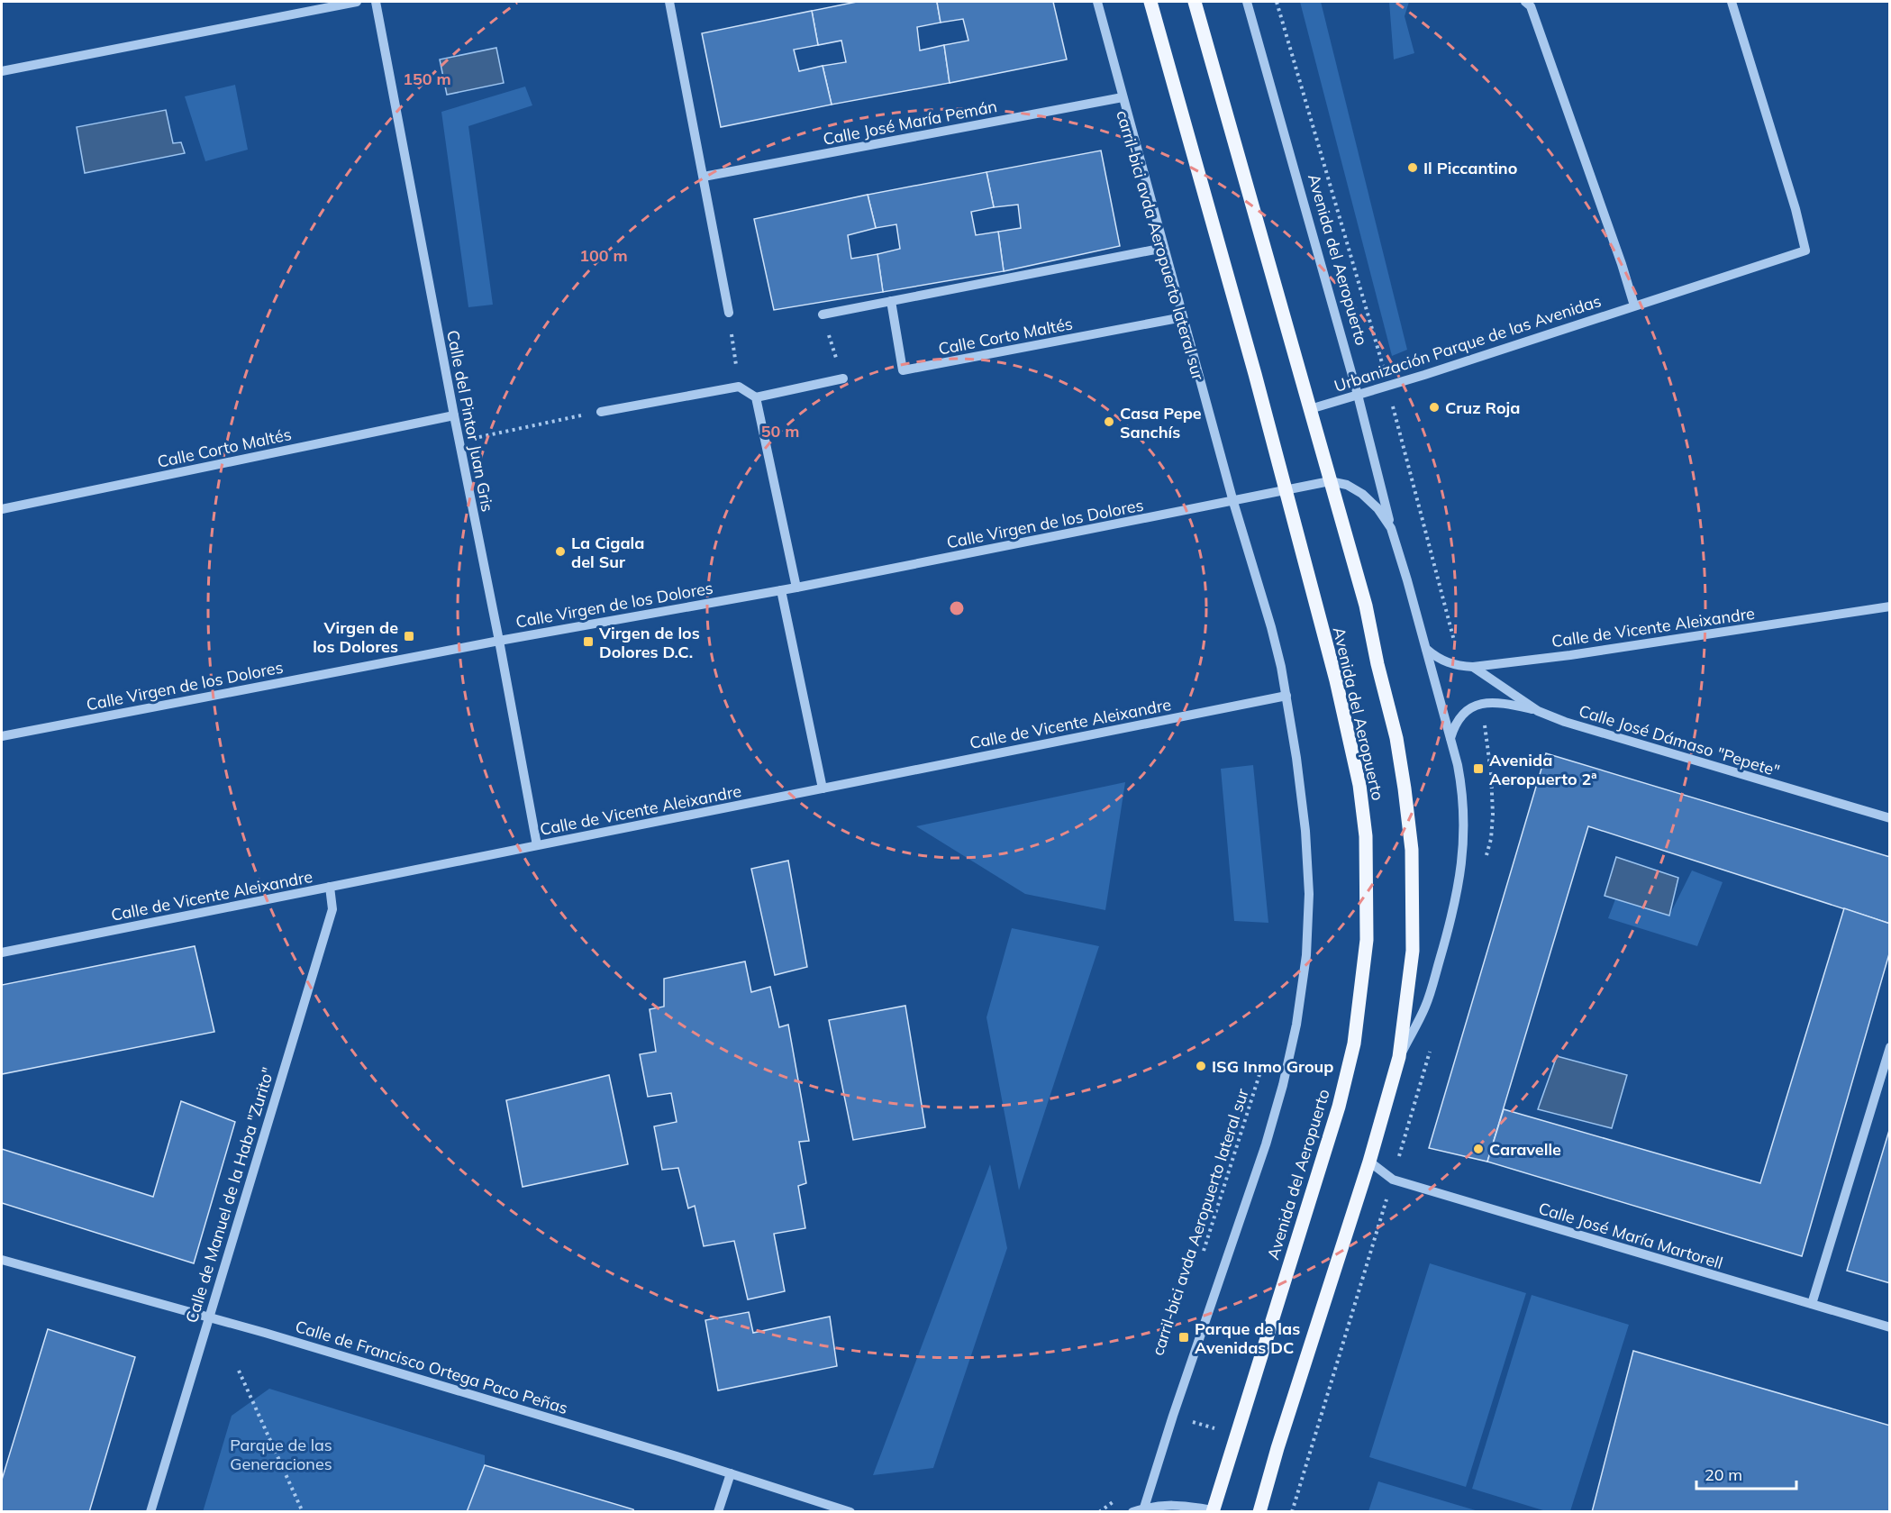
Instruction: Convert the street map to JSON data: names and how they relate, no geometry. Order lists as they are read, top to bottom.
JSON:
{
  "streets": {
    "main road": ["Avenida del Aeropuerto"],
    "street": [
      "Calle José María Pemán",
      "Calle Corto Maltés",
      "Urbanización Parque de las Avenidas",
      "Calle del Pintor Juan Gris",
      "Calle Virgen de los Dolores",
      "Calle de Vicente Aleixandre",
      "Calle José Dámaso \"Pepete\"",
      "Calle de Manuel de la Haba \"Zurito\"",
      "Calle José María Martorell",
      "Calle de Francisco Ortega Paco Peñas"
    ],
    "path": ["carril-bici avda Aeropuerto lateral sur"]
  },
  "crossings": [
    ["Avenida del Aeropuerto", "Urbanización Parque de las Avenidas"],
    ["Avenida del Aeropuerto", "Calle Virgen de los Dolores"],
    ["Avenida del Aeropuerto", "Calle de Vicente Aleixandre"],
    ["Avenida del Aeropuerto", "Calle José María Martorell"],
    ["Calle Corto Maltés", "Calle del Pintor Juan Gris"],
    ["Calle del Pintor Juan Gris", "Calle Virgen de los Dolores"],
    ["Calle del Pintor Juan Gris", "Calle de Vicente Aleixandre"],
    ["Calle de Vicente Aleixandre", "Calle José Dámaso \"Pepete\""],
    ["Calle de Vicente Aleixandre", "Calle de Manuel de la Haba \"Zurito\""],
    ["Calle de Manuel de la Haba \"Zurito\"", "Calle de Francisco Ortega Paco Peñas"]
  ],
  "parks": ["Parque de las Generaciones"],
  "places": {
    "other": [
      "Il Piccantino",
      "Cruz Roja",
      "Casa Pepe Sanchís",
      "La Cigala del Sur",
      "ISG Inmo Group",
      "Caravelle"
    ],
    "transit": [
      "Virgen de los Dolores",
      "Virgen de los Dolores D.C.",
      "Avenida Aeropuerto 2ª",
      "Parque de las Avenidas DC"
    ]
  },
  "scale_bar": "20 m",
  "rings": ["150 m", "100 m", "50 m"]
}
